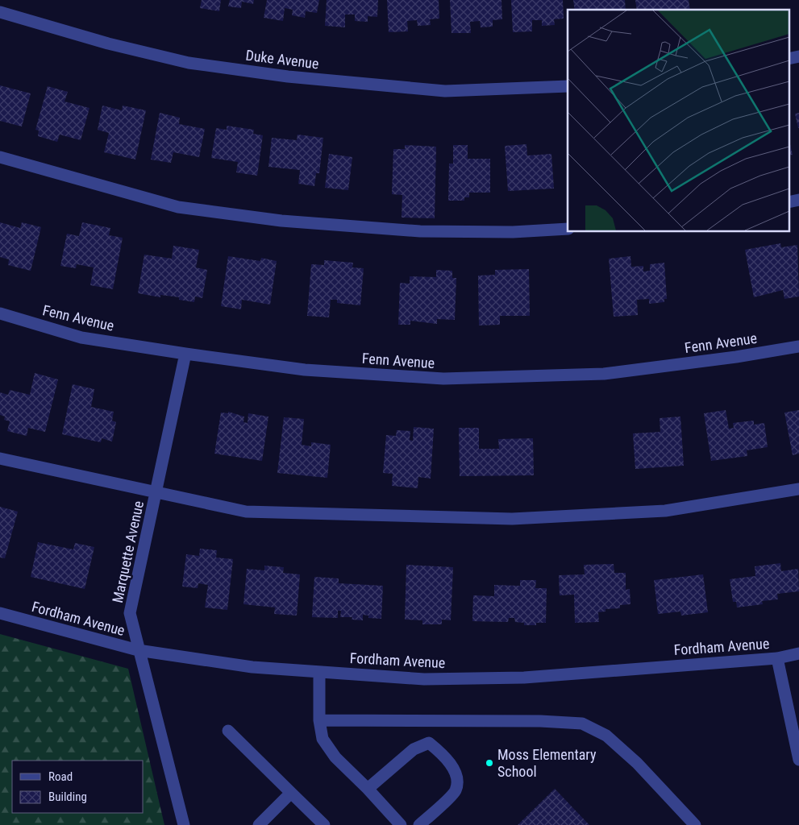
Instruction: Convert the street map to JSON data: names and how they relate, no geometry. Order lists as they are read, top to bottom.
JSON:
{
  "streets": {
    "street": [
      "Duke Avenue",
      "Fenn Avenue",
      "Marquette Avenue",
      "Fordham Avenue"
    ]
  },
  "crossings": [
    ["Fenn Avenue", "Marquette Avenue"],
    ["Marquette Avenue", "Fordham Avenue"]
  ],
  "places": ["Moss Elementary School"],
  "legend": ["Road", "Building"]
}
